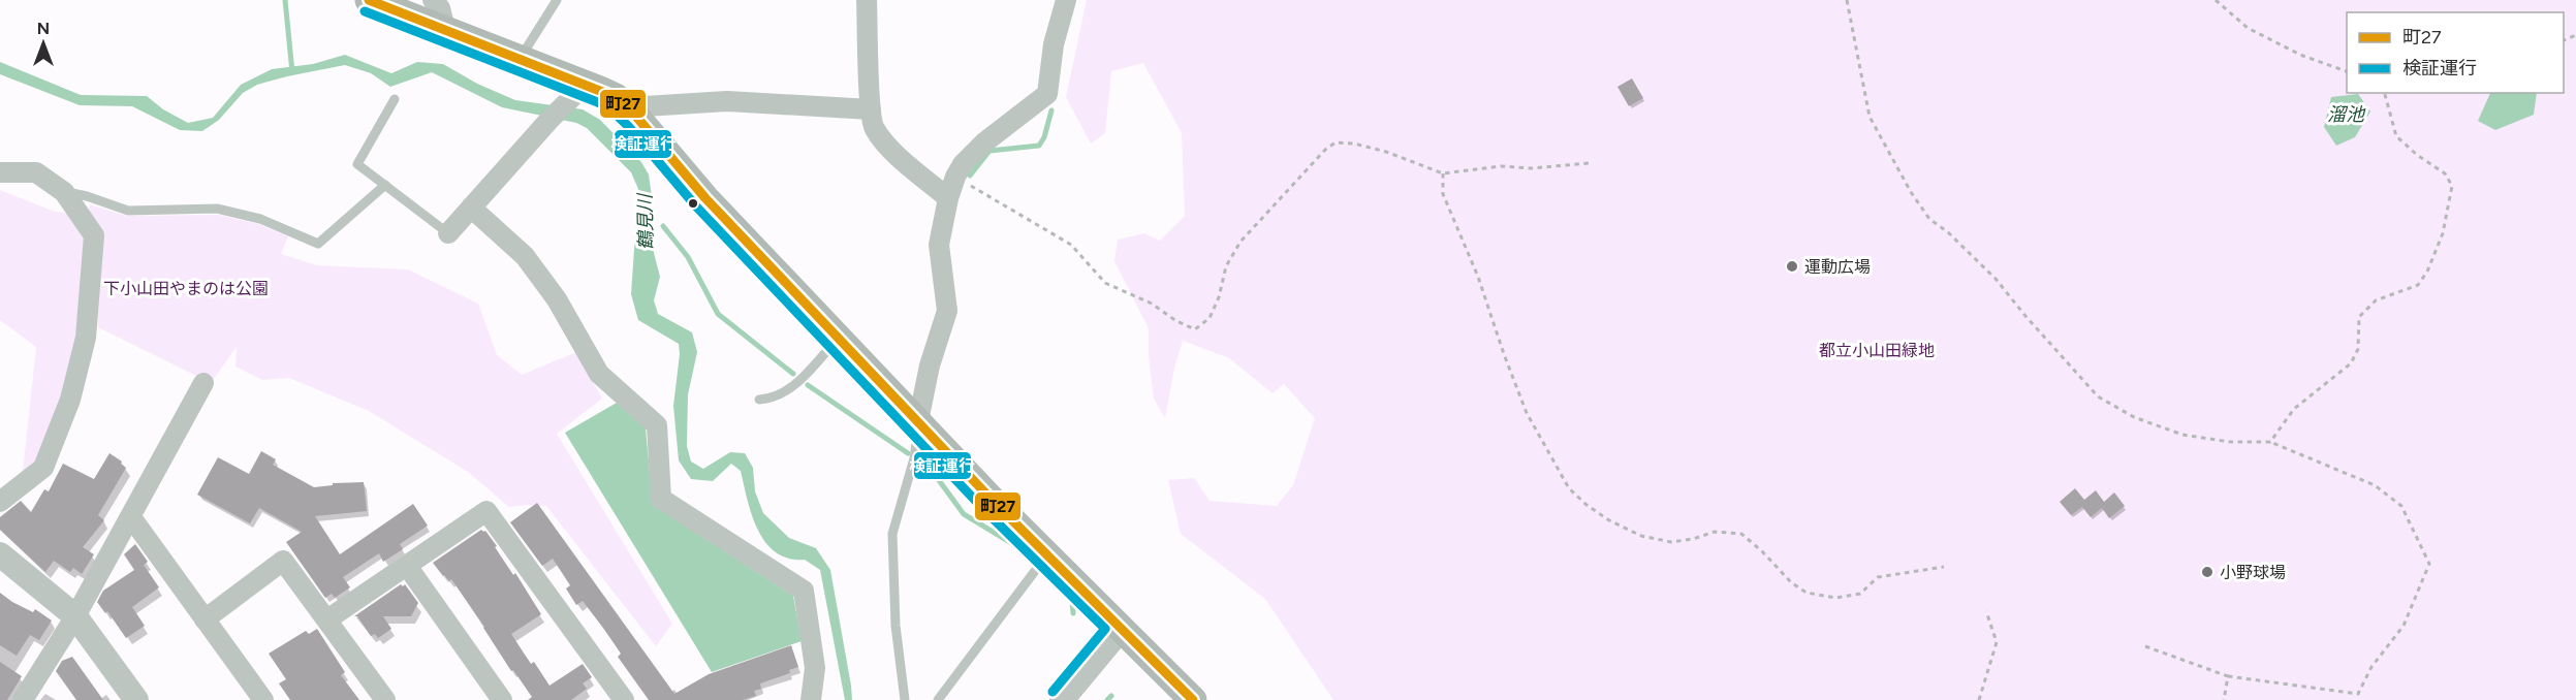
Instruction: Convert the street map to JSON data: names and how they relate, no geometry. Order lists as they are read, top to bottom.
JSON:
{
  "water": ["溜池", "鶴見川"],
  "parks": ["下小山田やまのは公園", "都立小山田緑地"],
  "places": ["運動広場", "小野球場"],
  "lines": ["transit line 町27", "transit line 検証運行"],
  "legend": ["町27", "検証運行"],
  "north": "top"
}
